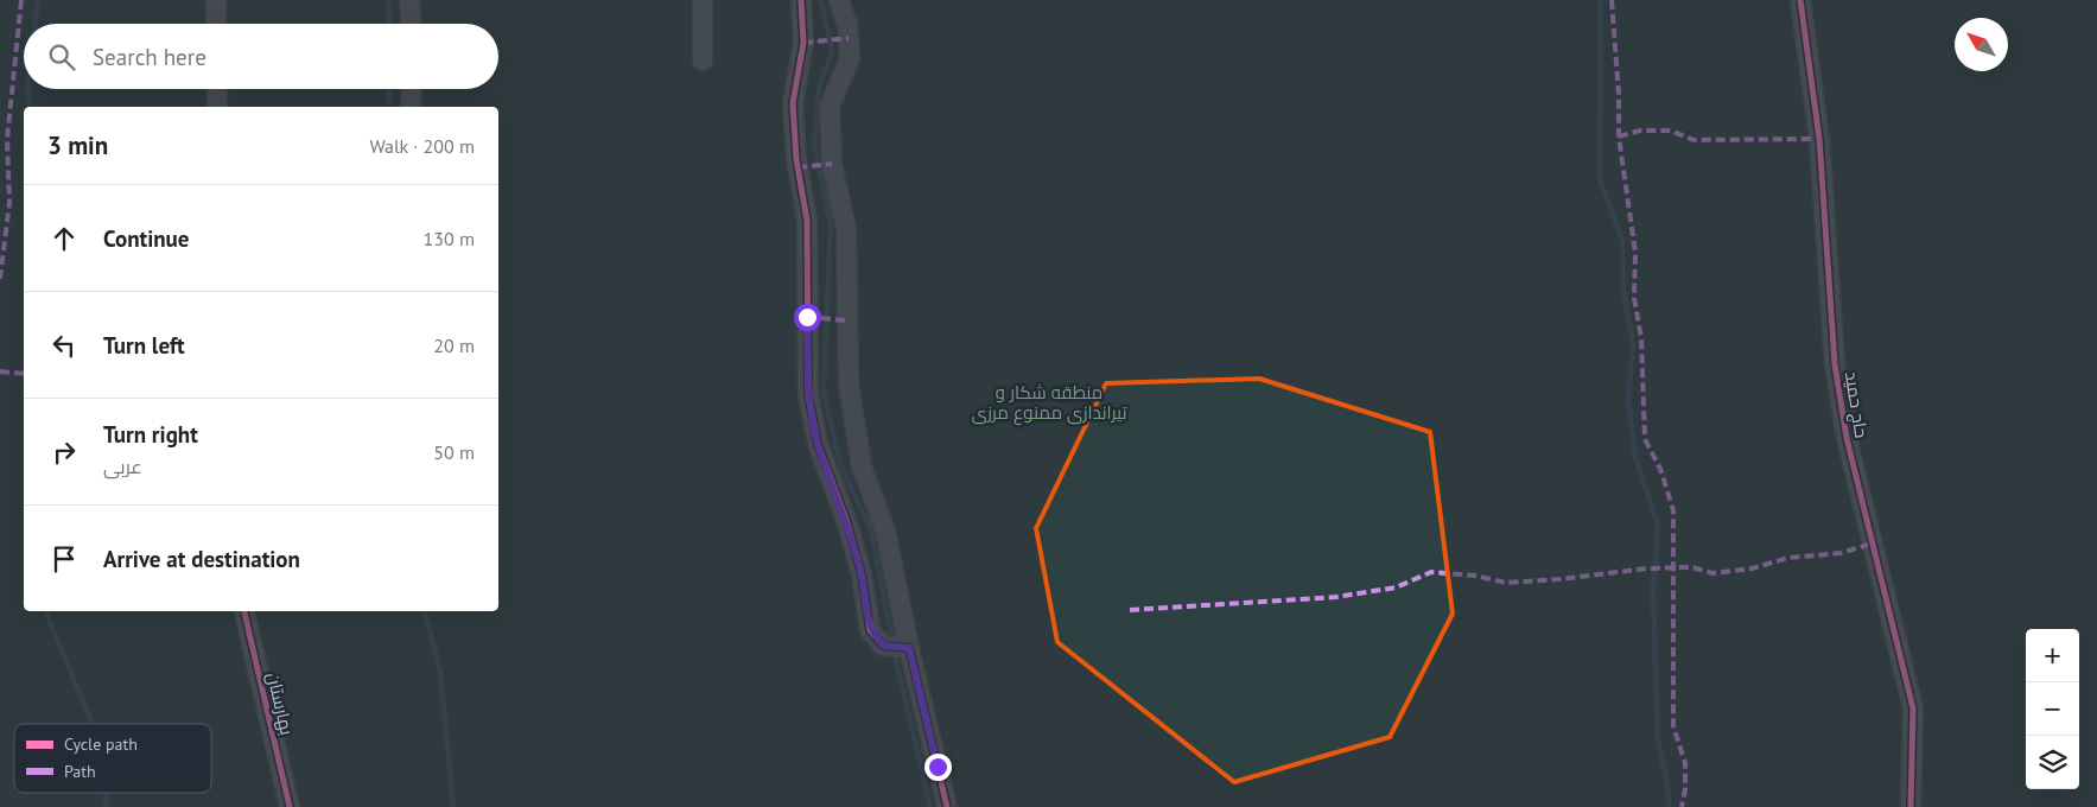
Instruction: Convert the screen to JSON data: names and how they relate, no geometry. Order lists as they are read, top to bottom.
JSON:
{
  "streets": {
    "street": ["حاج حمید", "بهارستان"]
  },
  "parks": ["منطقه شکار و تیراندازی ممنوع مرزی"],
  "legend": ["Cycle path", "Path"],
  "north": "top left",
  "page": {
    "search": "Search here",
    "heading": ["3 min", "Walk · 200 m"],
    "list": [
      ["Continue", "130 m"],
      ["Turn left", "20 m"],
      ["Turn right", "عربی", "50 m"],
      "Arrive at destination"
    ],
    "map_buttons": ["+", "−"]
  }
}
